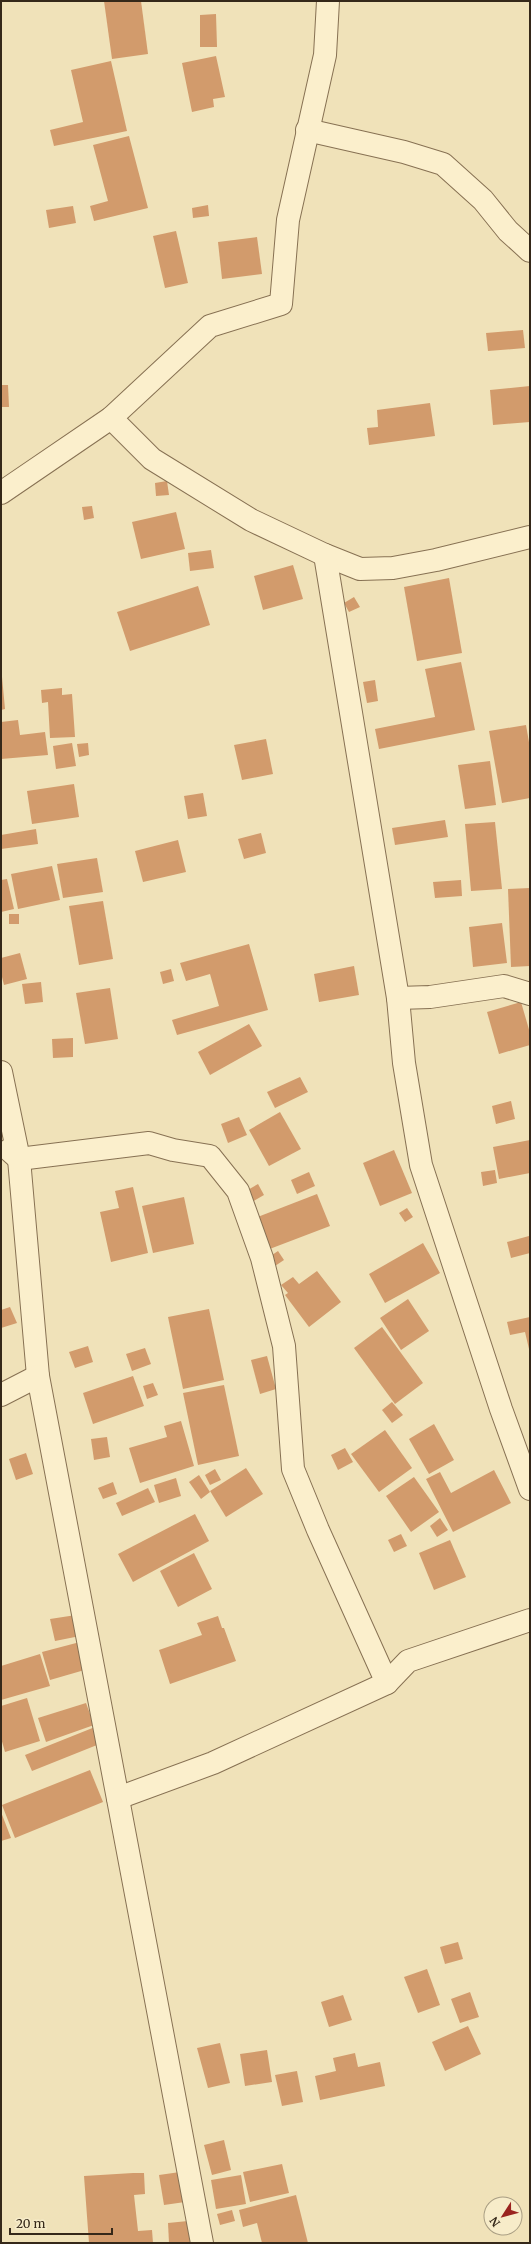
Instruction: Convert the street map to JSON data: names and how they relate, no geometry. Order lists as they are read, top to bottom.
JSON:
{
  "scale_bar": "20 m",
  "north": "bottom left"
}
